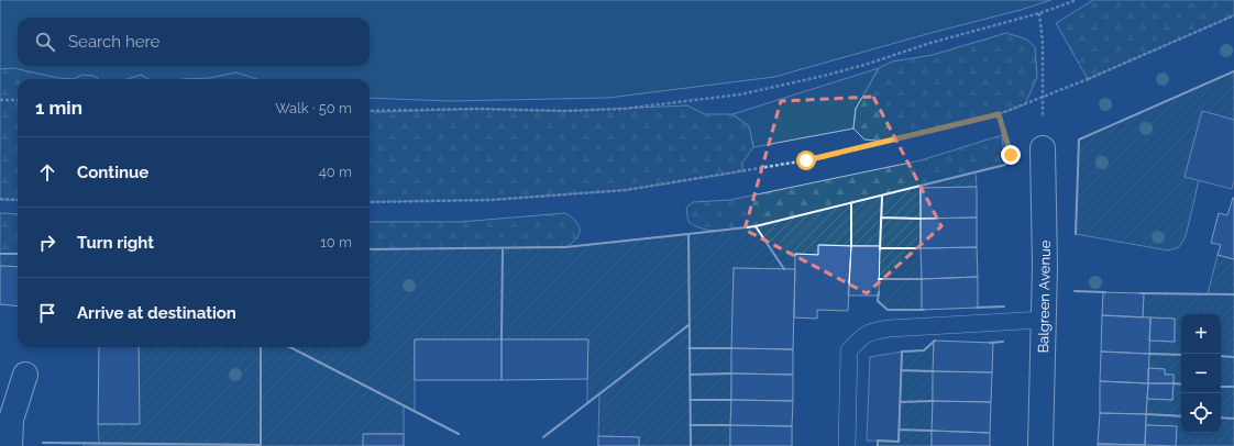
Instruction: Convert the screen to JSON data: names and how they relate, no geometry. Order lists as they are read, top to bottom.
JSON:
{
  "streets": {
    "street": ["Balgreen Avenue"]
  },
  "page": {
    "search": "Search here",
    "heading": ["1 min", "Walk · 50 m"],
    "list": [
      ["Continue", "40 m"],
      ["Turn right", "10 m"],
      "Arrive at destination"
    ],
    "map_buttons": ["+", "−"]
  }
}
